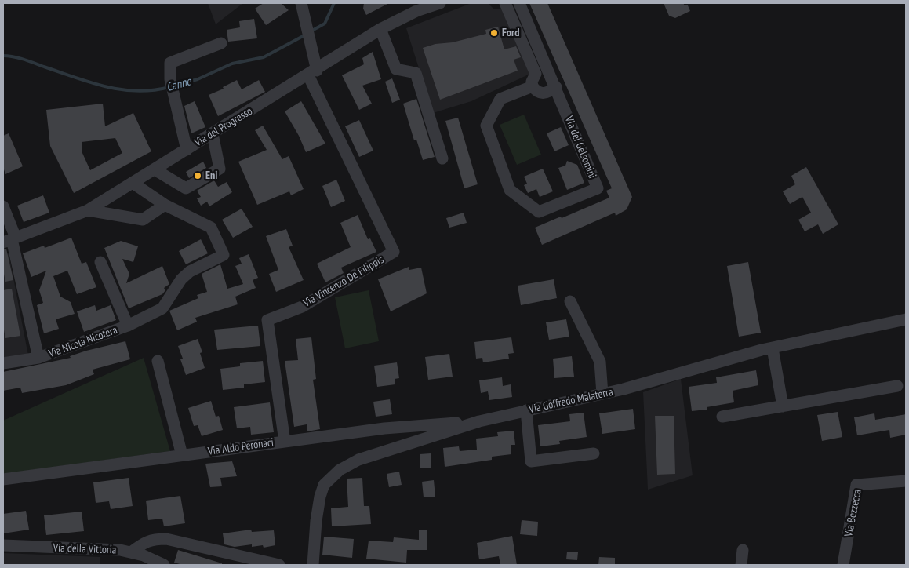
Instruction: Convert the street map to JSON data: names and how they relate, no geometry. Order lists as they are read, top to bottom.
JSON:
{
  "streets": {
    "street": [
      "Via del Progresso",
      "Via dei Gelsomini",
      "Via Vincenzo De Filippis",
      "Via Nicola Nicotera",
      "Via Goffredo Malaterra",
      "Via Aldo Peronaci",
      "Via Bezzecca",
      "Via della Vittoria"
    ]
  },
  "crossings": [
    ["Via del Progresso", "Via Vincenzo De Filippis"],
    ["Via Vincenzo De Filippis", "Via Aldo Peronaci"],
    ["Via Goffredo Malaterra", "Via Aldo Peronaci"]
  ],
  "water": ["Canne"],
  "places": ["Ford", "Eni"]
}
